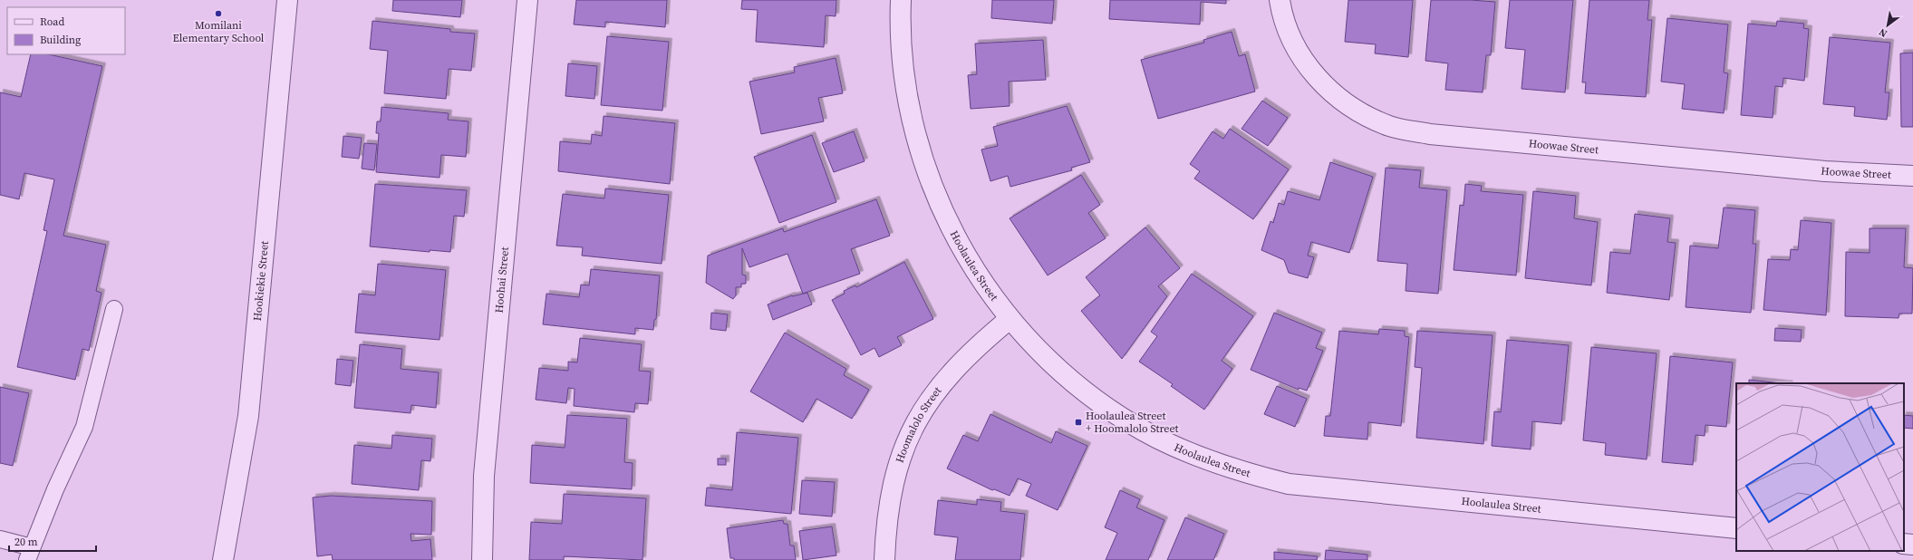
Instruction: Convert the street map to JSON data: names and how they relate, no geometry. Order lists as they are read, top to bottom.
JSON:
{
  "streets": {
    "street": [
      "Hoowae Street",
      "Hoolaulea Street",
      "Hoohai Street",
      "Hookiekie Street",
      "Hoomalolo Street"
    ]
  },
  "crossings": [
    ["Hoolaulea Street", "Hoomalolo Street"]
  ],
  "places": {
    "other": ["Momilani Elementary School"],
    "transit": ["Hoolaulea Street + Hoomalolo Street"]
  },
  "legend": ["Road", "Building"],
  "scale_bar": "20 m",
  "north": "bottom left"
}
